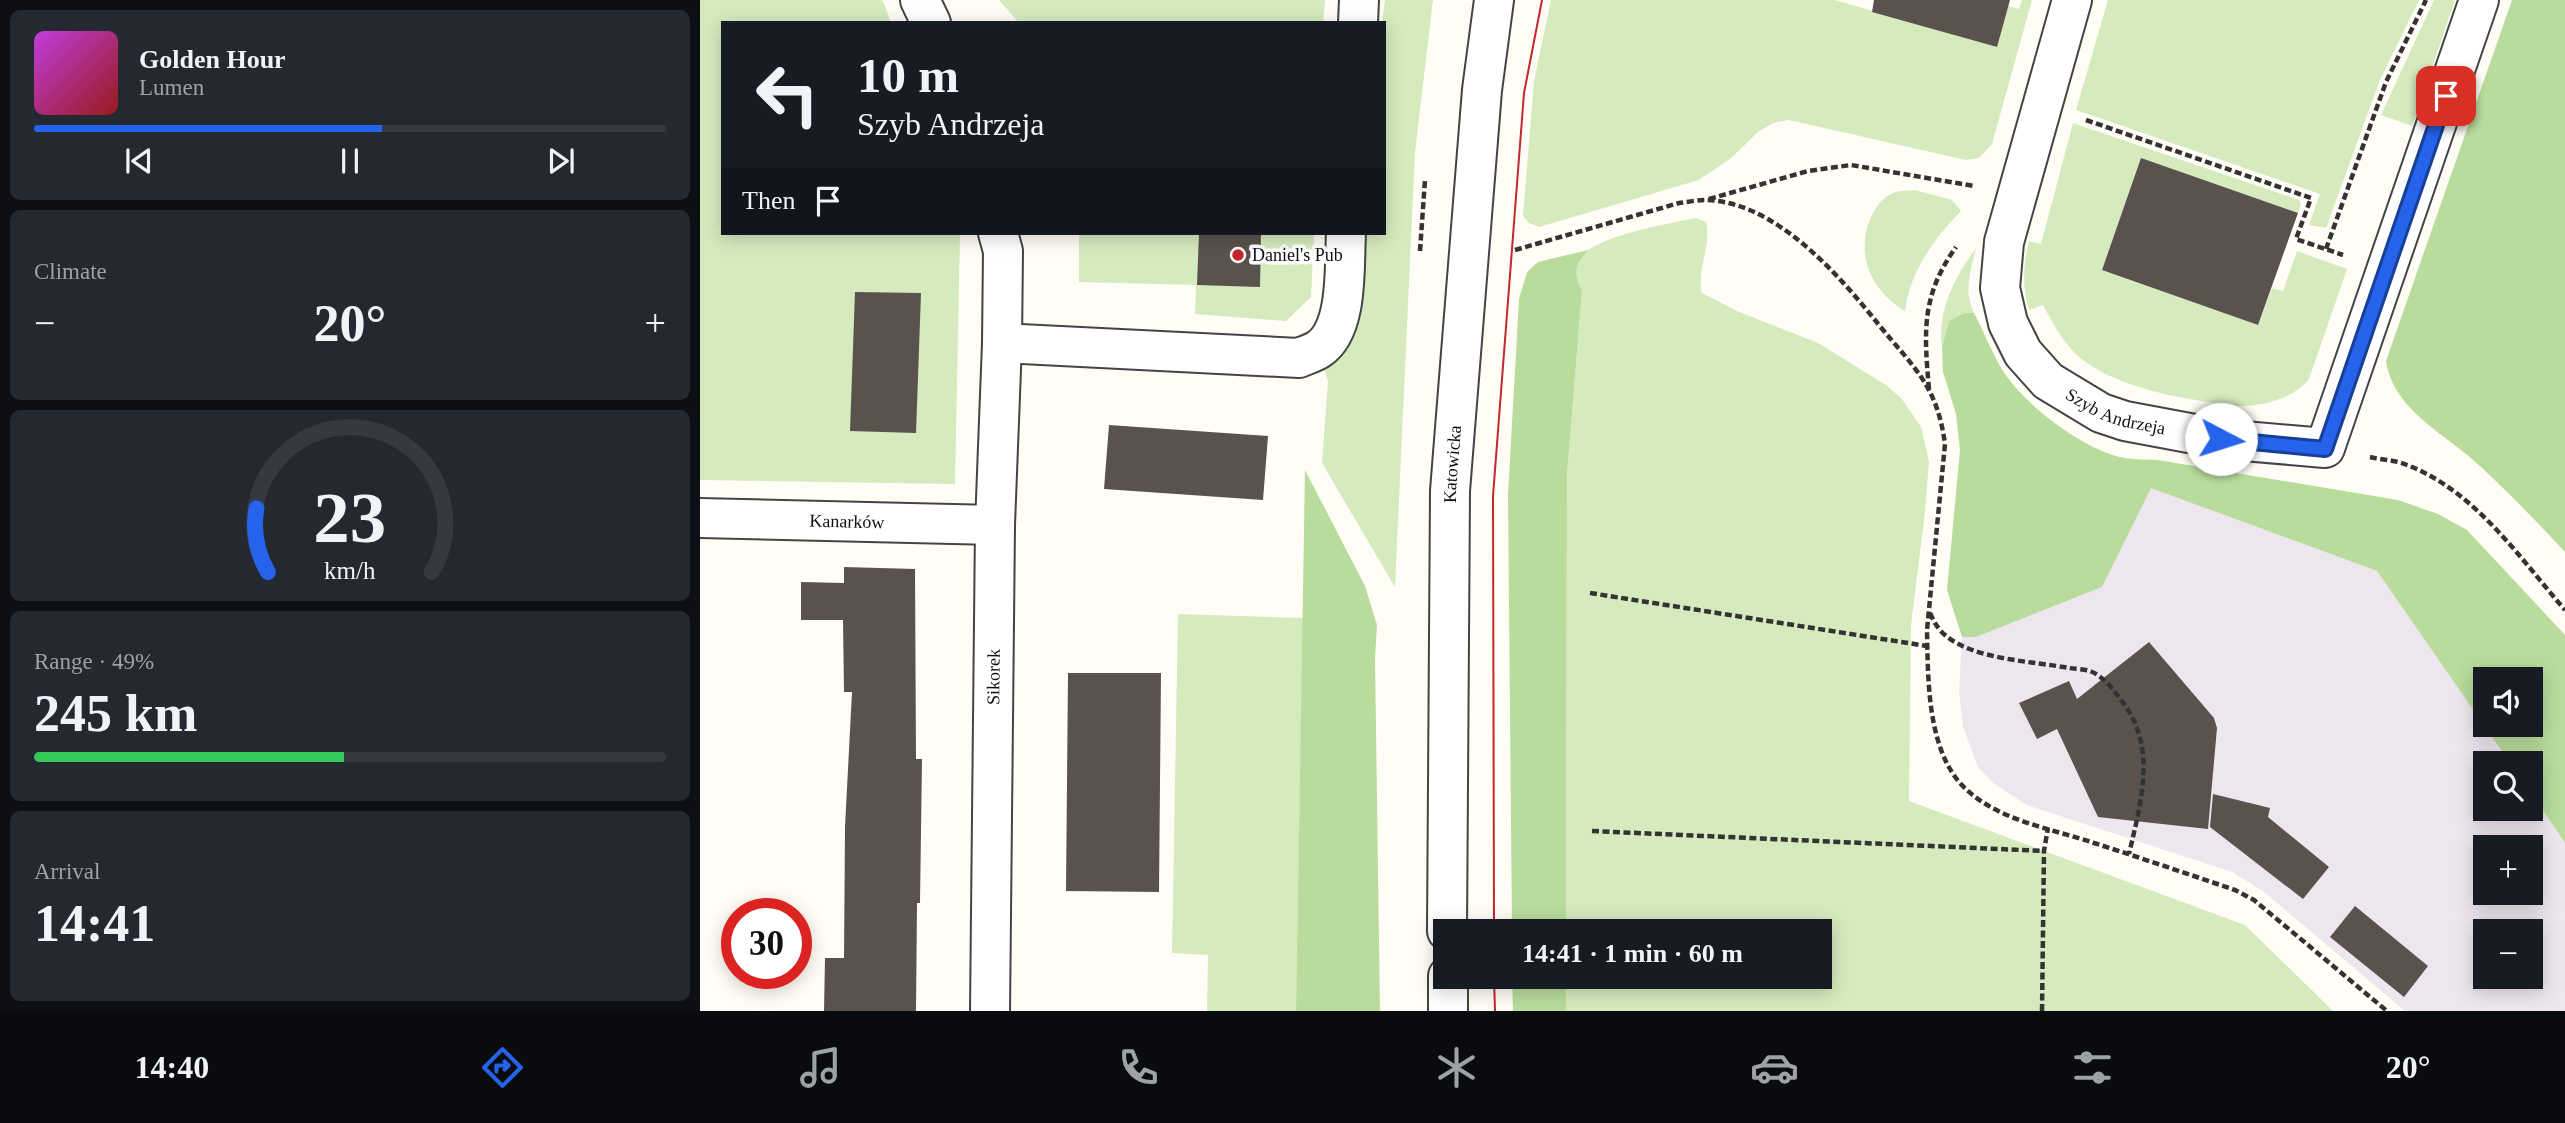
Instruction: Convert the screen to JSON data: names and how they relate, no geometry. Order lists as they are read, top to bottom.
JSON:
{
  "streets": {
    "street": [
      "Szyb Andrzeja",
      "Katowicka",
      "Kanarków",
      "Sikorek"
    ]
  },
  "crossings": [
    ["Kanarków", "Sikorek"]
  ],
  "places": ["Daniel's Pub"],
  "page": {
    "turn": ["10 m", "Szyb Andrzeja"],
    "song": ["Golden Hour", "Lumen"],
    "then": "Then",
    "tile": [
      "Climate",
      ["Range · 49%", "245 km"],
      ["Arrival", "14:41"]
    ],
    "heat": ["−", "20°", "+"],
    "map_buttons": ["+", "−"],
    "limit": "30",
    "trip": "14:41 · 1 min · 60 m",
    "tabs": ["14:40", "20°"],
    "gauge": ["23", "km/h"]
  }
}
